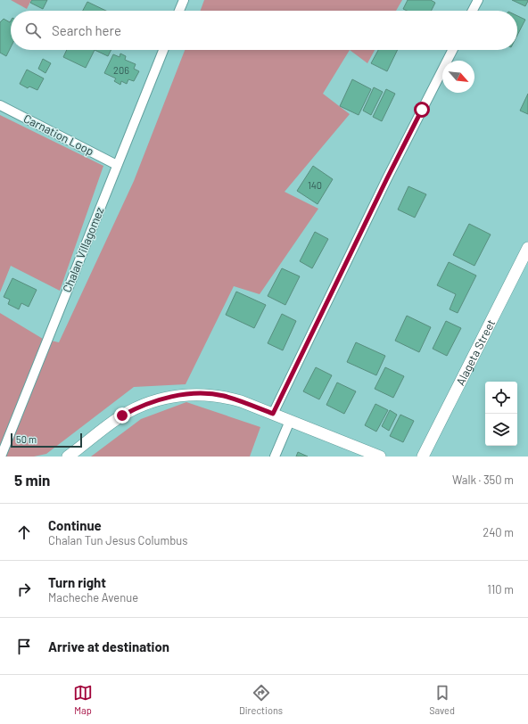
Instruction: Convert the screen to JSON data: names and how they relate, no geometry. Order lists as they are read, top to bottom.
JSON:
{
  "streets": {
    "main road": ["Alageta Street"],
    "street": ["Carnation Loop", "Chalan Villagomez"]
  },
  "crossings": [
    ["Carnation Loop", "Chalan Villagomez"]
  ],
  "house_numbers": ["206", "140"],
  "scale_bar": "50 m",
  "north": "bottom right",
  "page": {
    "search": "Search here",
    "scale": "50 m",
    "heading": ["5 min", "Walk · 350 m"],
    "list": [
      ["Continue", "Chalan Tun Jesus Columbus", "240 m"],
      ["Turn right", "Macheche Avenue", "110 m"],
      "Arrive at destination"
    ],
    "nav": ["Map", "Directions", "Saved"]
  }
}
